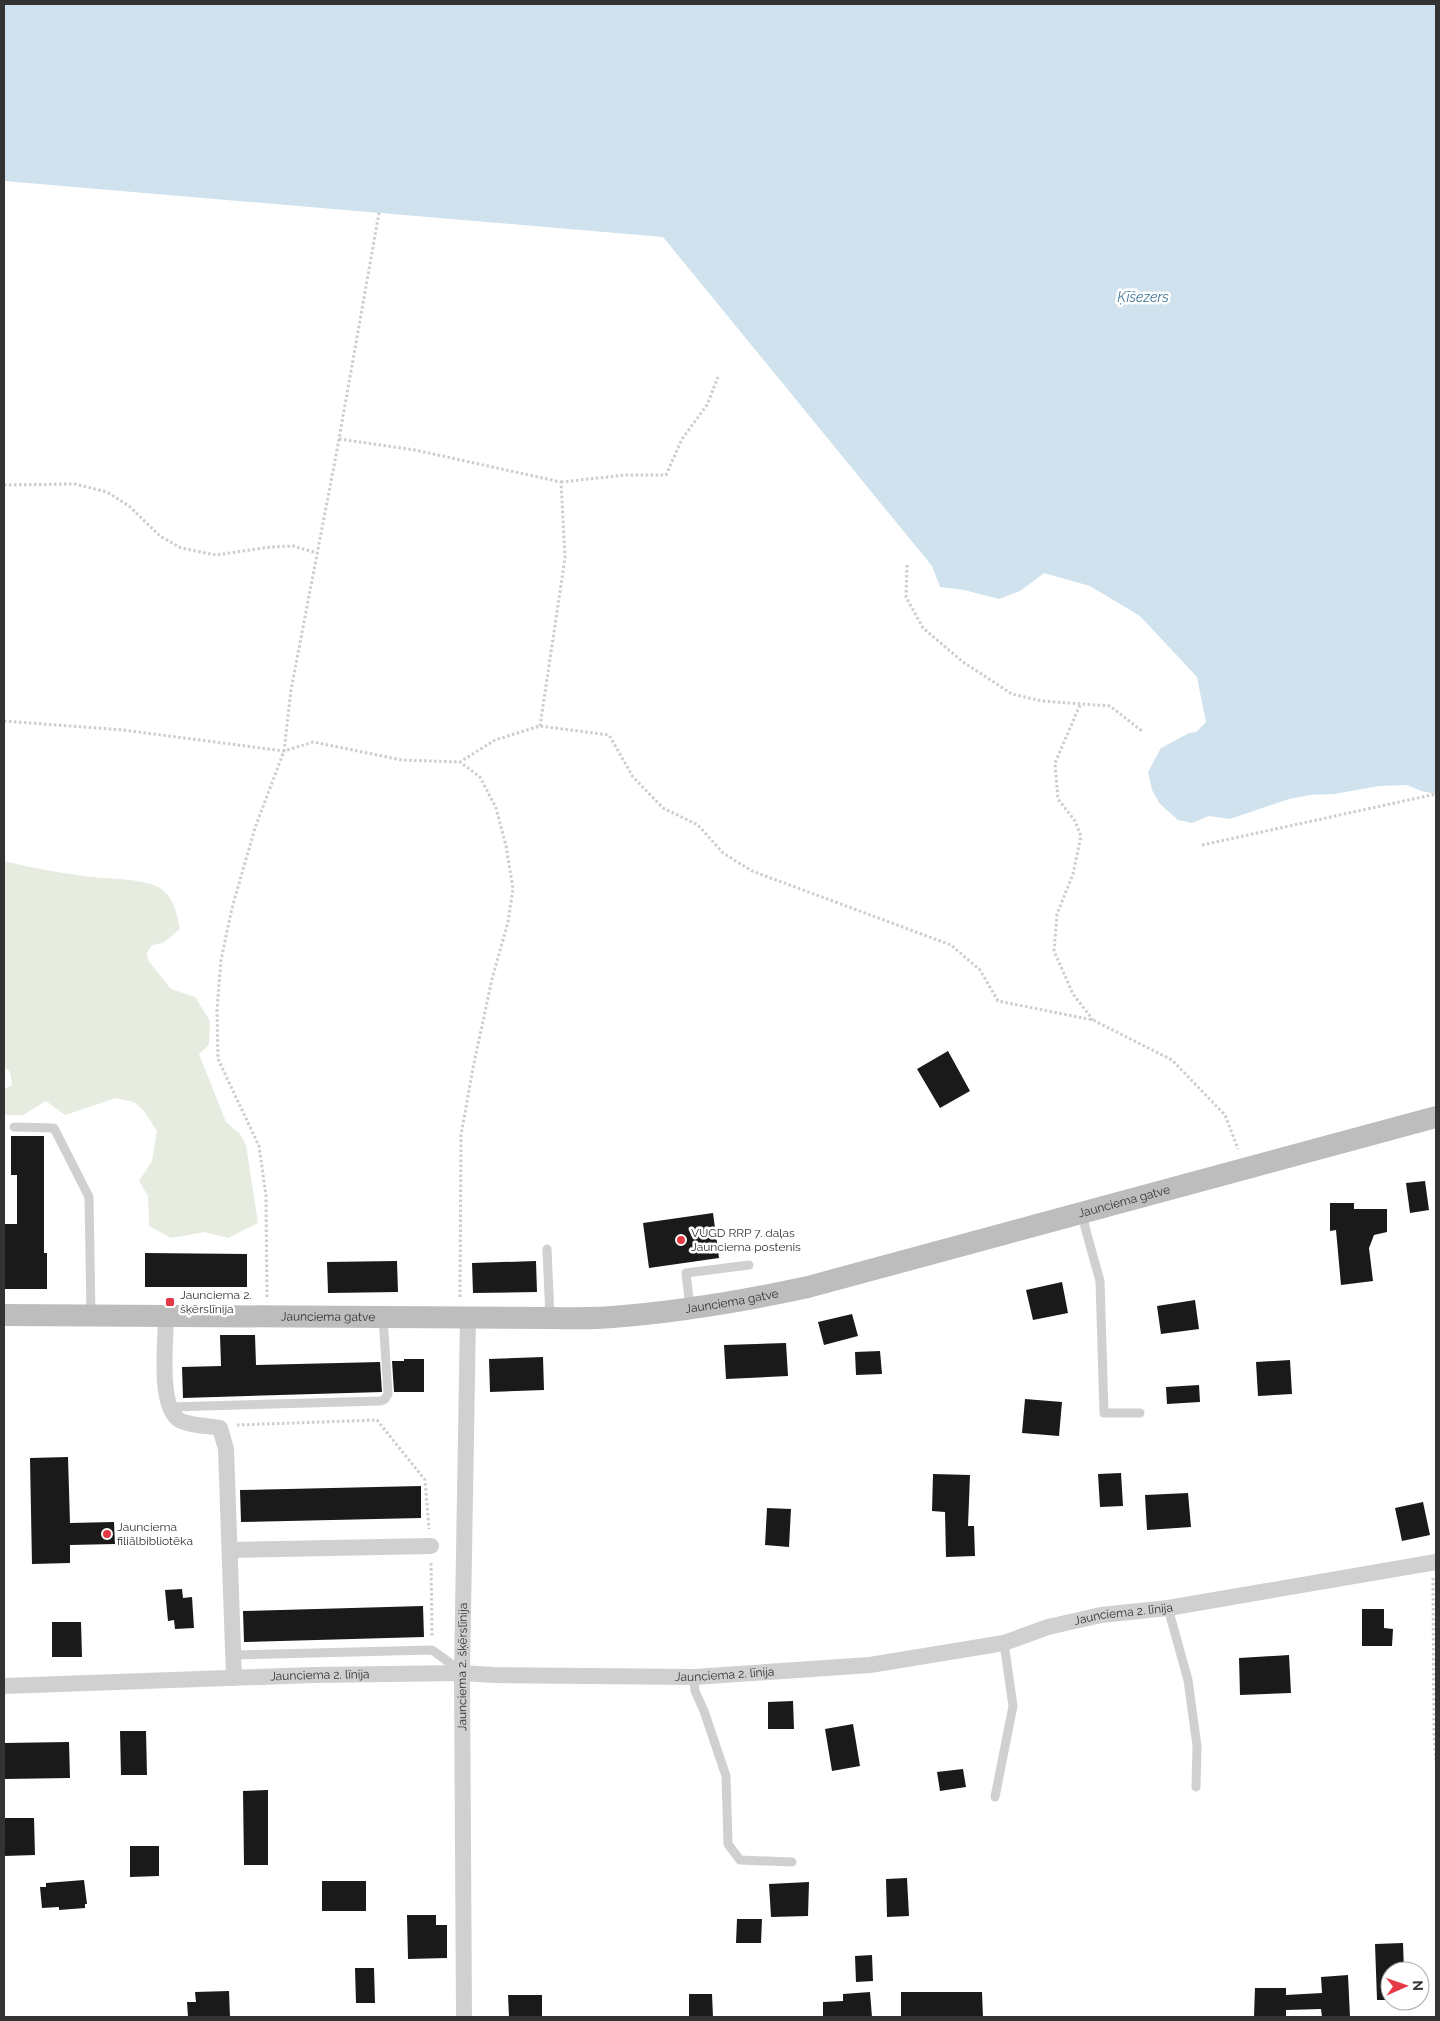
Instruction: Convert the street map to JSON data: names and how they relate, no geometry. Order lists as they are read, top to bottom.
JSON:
{
  "streets": {
    "main road": ["Jaunciema gatve"],
    "street": ["Jaunciema 2. līnija", "Jaunciema 2. šķērslīnija"]
  },
  "crossings": [
    ["Jaunciema gatve", "Jaunciema 2. šķērslīnija"],
    ["Jaunciema 2. līnija", "Jaunciema 2. šķērslīnija"]
  ],
  "water": ["Ķīšezers"],
  "places": {
    "other": ["VUGD RRP 7. daļas Jaunciema postenis", "Jaunciema filiālbibliotēka"],
    "transit": ["Jaunciema 2. šķērslīnija"]
  },
  "north": "right"
}
